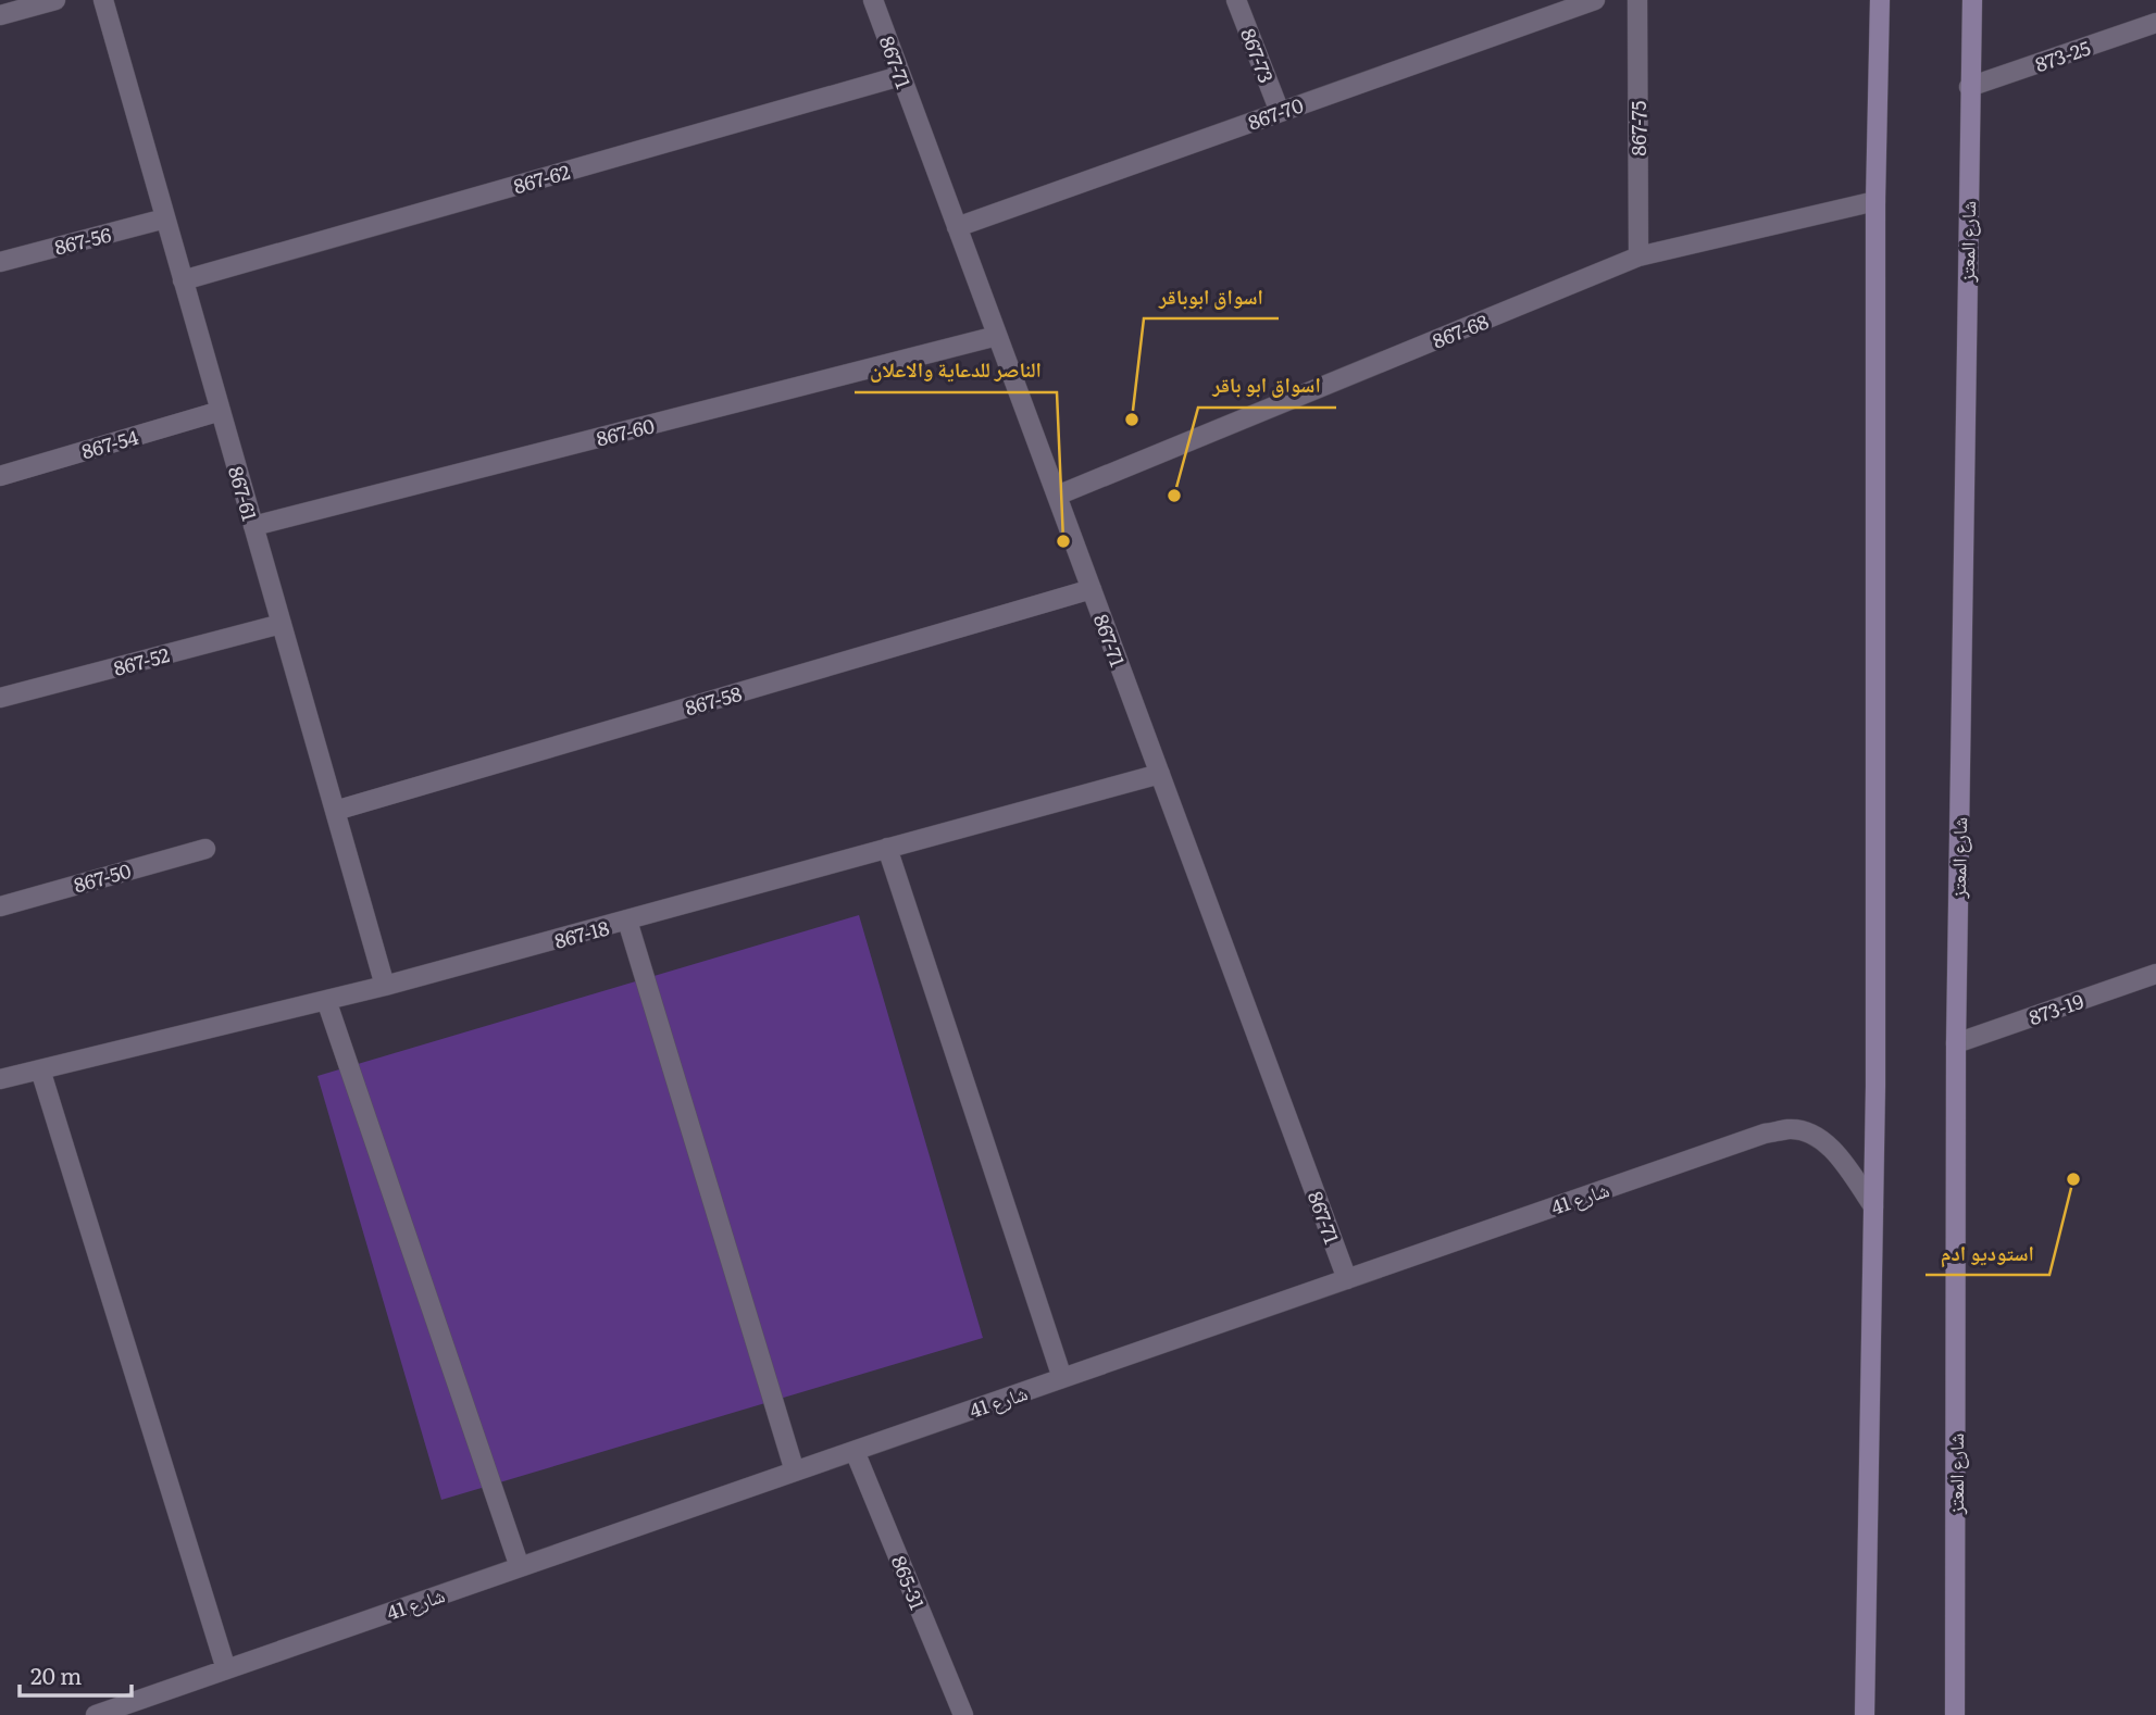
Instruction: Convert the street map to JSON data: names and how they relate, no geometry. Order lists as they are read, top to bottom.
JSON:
{
  "streets": {
    "street": [
      "867-73",
      "873-25",
      "867-71",
      "867-70",
      "867-75",
      "867-62",
      "867-56",
      "شارع المعتز",
      "867-68",
      "867-60",
      "867-54",
      "867-61",
      "867-52",
      "867-58",
      "867-50",
      "867-18",
      "873-19",
      "شارع 41",
      "865-31"
    ]
  },
  "crossings": [
    ["867-73", "867-70"],
    ["873-25", "شارع المعتز"],
    ["867-71", "867-70"],
    ["867-71", "867-62"],
    ["867-71", "867-68"],
    ["867-71", "867-60"],
    ["867-71", "867-58"],
    ["867-71", "867-18"],
    ["867-71", "شارع 41"],
    ["867-75", "867-68"],
    ["867-62", "867-61"],
    ["867-56", "867-61"],
    ["شارع المعتز", "873-19"],
    ["867-60", "867-61"],
    ["867-54", "867-61"],
    ["867-61", "867-52"],
    ["867-61", "867-58"],
    ["867-61", "867-18"],
    ["شارع 41", "865-31"]
  ],
  "places": [
    "اسواق ابوباقر",
    "اسواق ابو باقر",
    "الناصر للدعاية والاعلان",
    "استوديو ادم"
  ],
  "scale_bar": "20 m"
}
